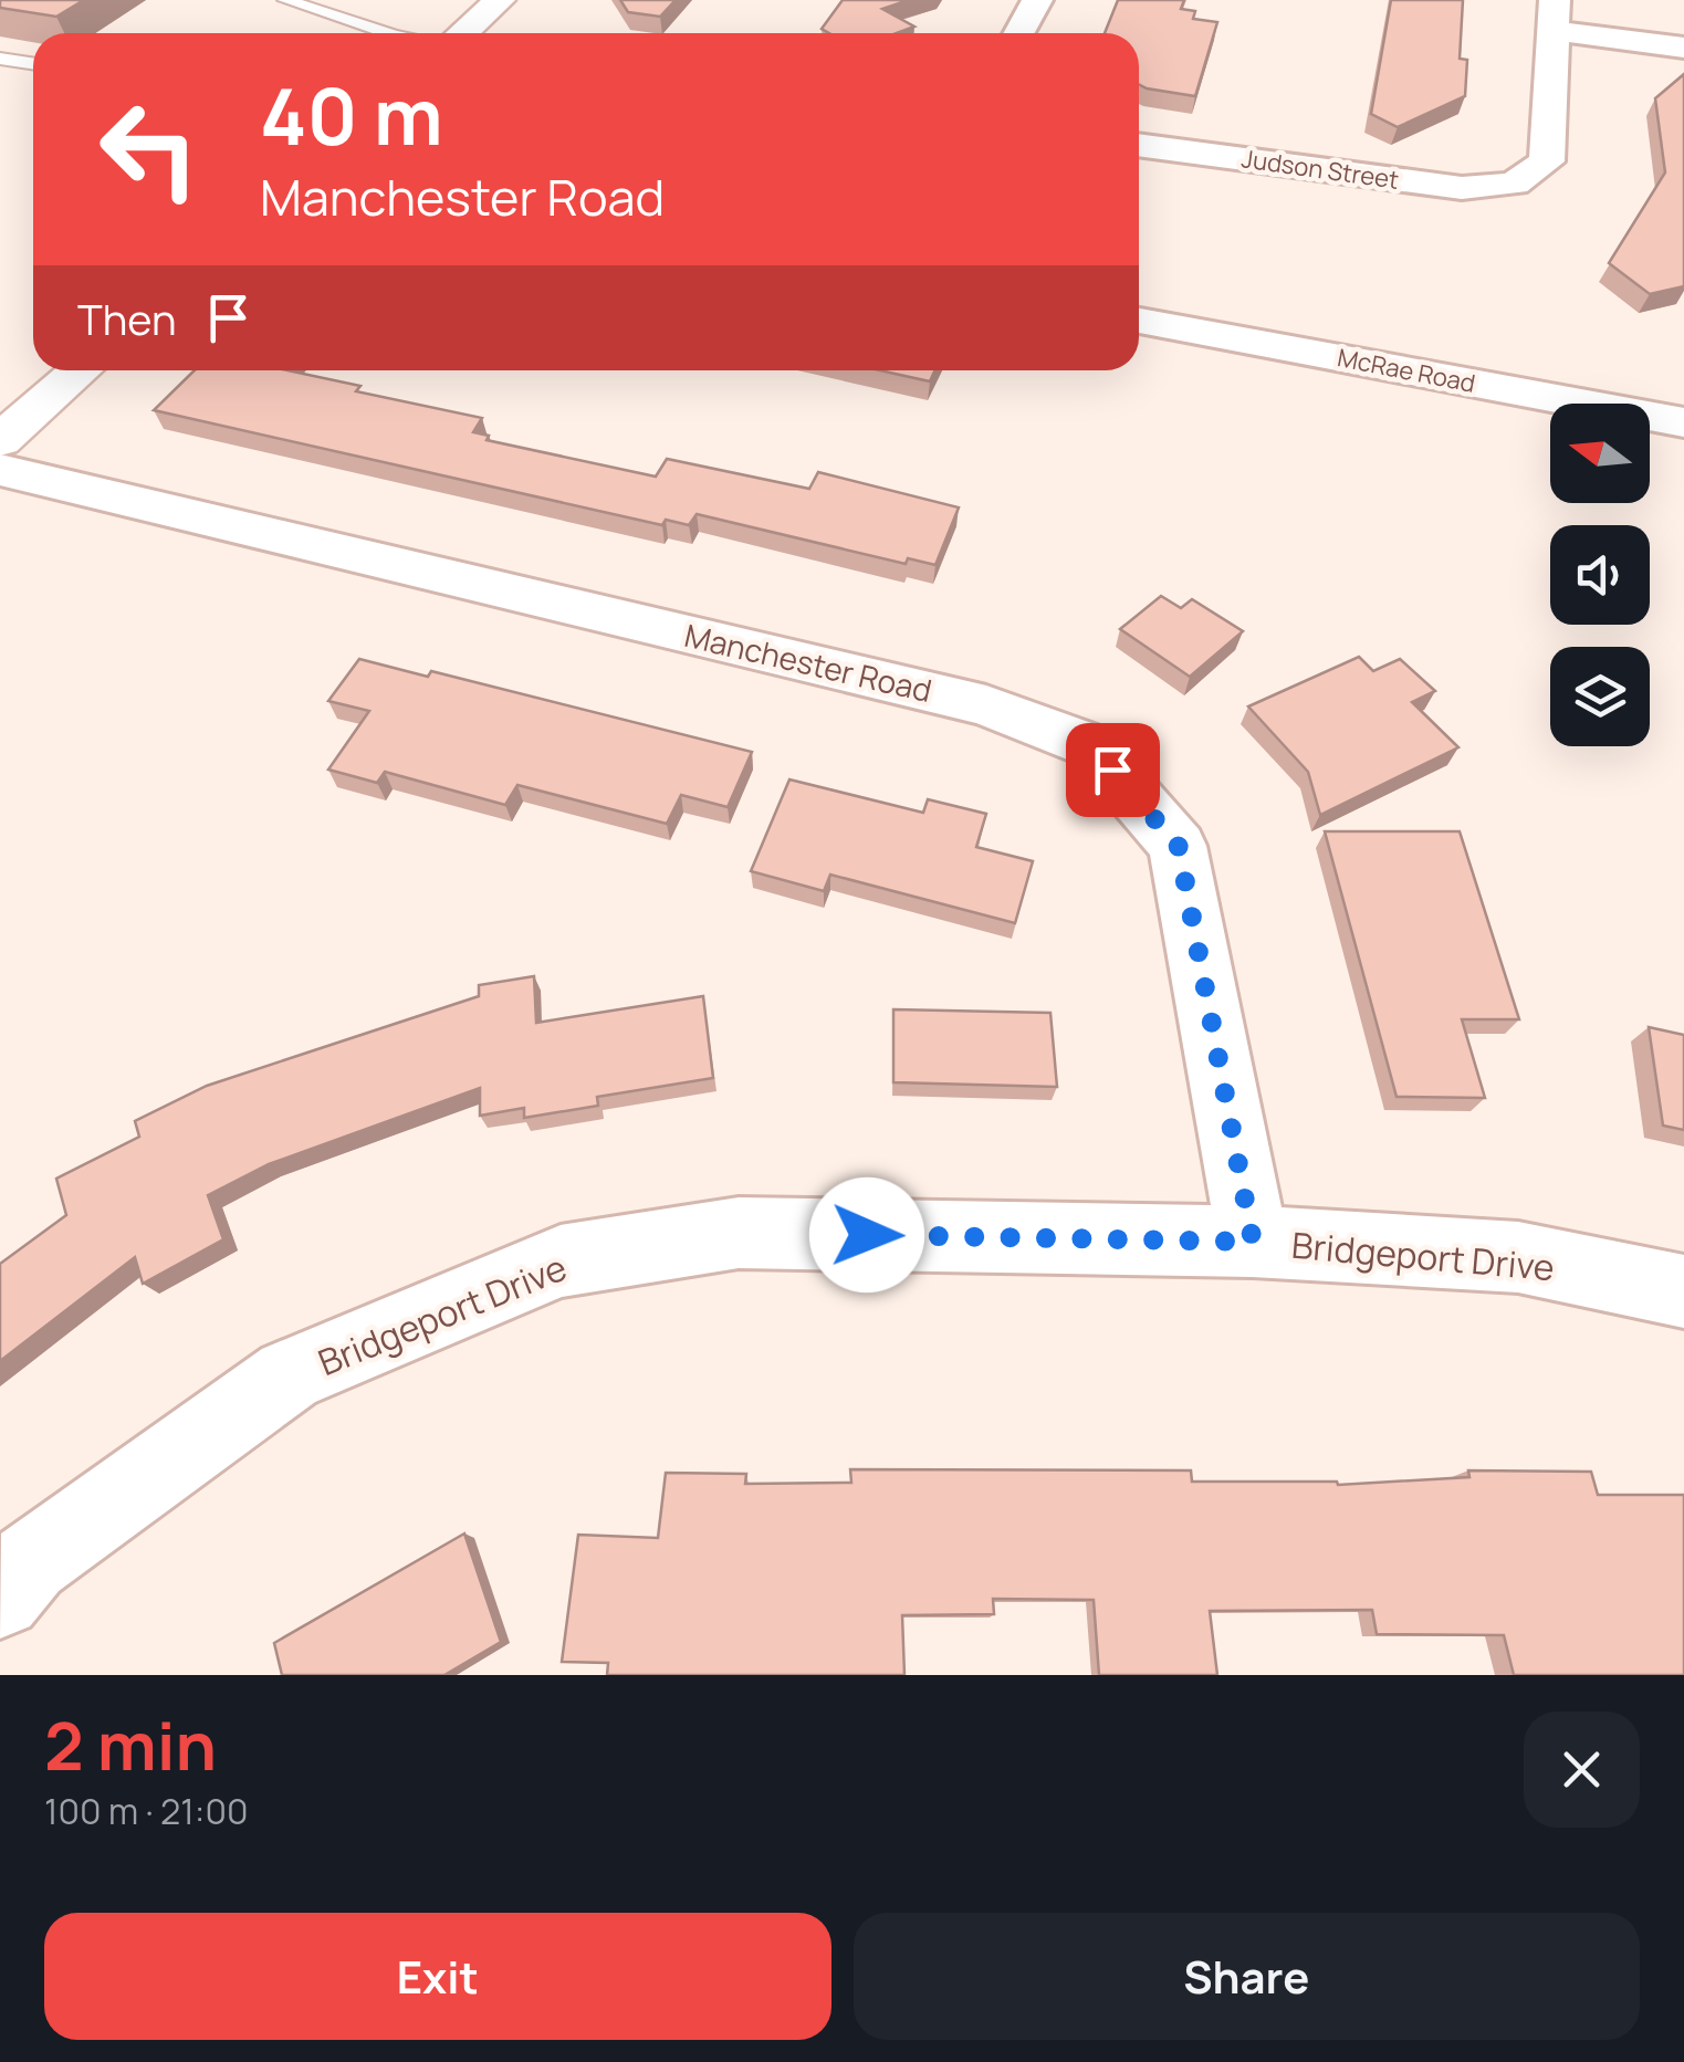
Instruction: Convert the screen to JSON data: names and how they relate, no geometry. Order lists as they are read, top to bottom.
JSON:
{
  "streets": {
    "street": [
      "Judson Street",
      "McRae Road",
      "Manchester Road",
      "Bridgeport Drive"
    ]
  },
  "crossings": [
    ["Manchester Road", "Bridgeport Drive"]
  ],
  "north": "left",
  "page": {
    "turn": ["40 m", "Manchester Road"],
    "then": "Then",
    "heading": ["2 min", "100 m · 21:00"],
    "buttons": ["Exit", "Share"]
  }
}
